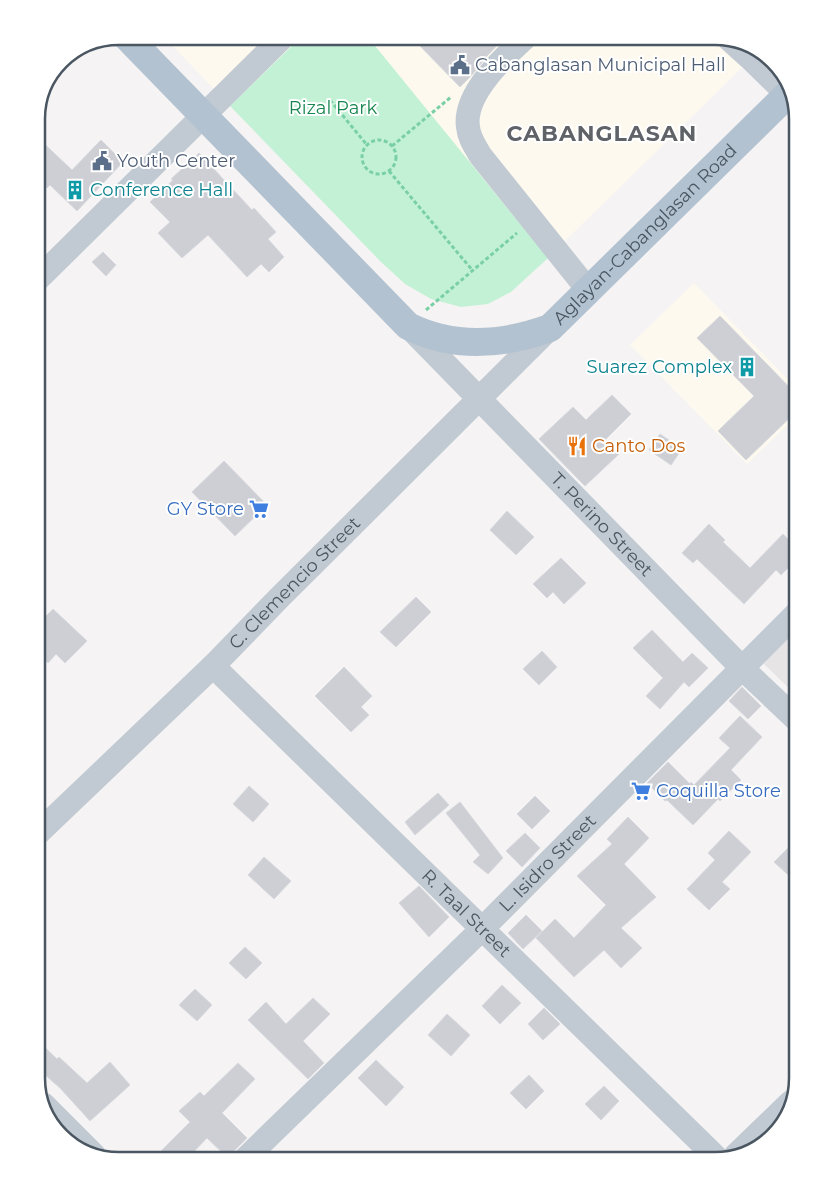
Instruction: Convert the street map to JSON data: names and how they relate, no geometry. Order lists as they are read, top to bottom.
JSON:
{
  "streets": {
    "main road": ["Aglayan-Cabanglasan Road"],
    "street": [
      "T. Perino Street",
      "C. Clemencio Street",
      "L. Isidro Street",
      "R. Taal Street"
    ]
  },
  "crossings": [
    ["Aglayan-Cabanglasan Road", "T. Perino Street"],
    ["Aglayan-Cabanglasan Road", "C. Clemencio Street"],
    ["T. Perino Street", "C. Clemencio Street"],
    ["T. Perino Street", "L. Isidro Street"],
    ["C. Clemencio Street", "R. Taal Street"],
    ["L. Isidro Street", "R. Taal Street"]
  ],
  "districts": ["CABANGLASAN"],
  "parks": ["Rizal Park"],
  "places": {
    "public building": ["Cabanglasan Municipal Hall", "Youth Center"],
    "building": ["Conference Hall", "Suarez Complex"],
    "restaurant": ["Canto Dos"],
    "supermarket": ["GY Store", "Coquilla Store"]
  }
}
